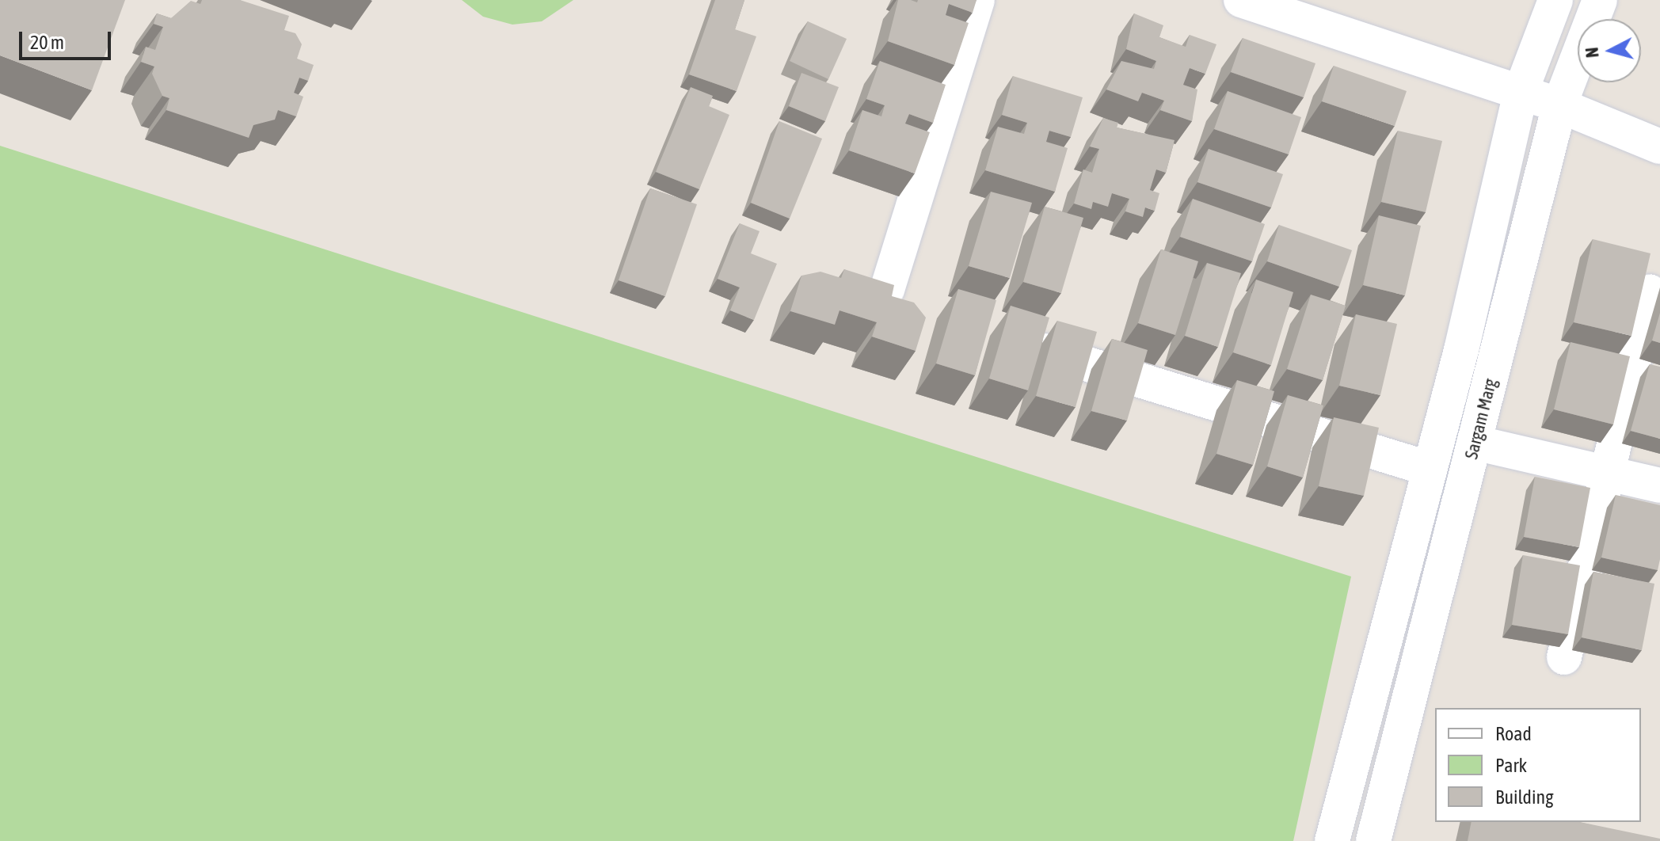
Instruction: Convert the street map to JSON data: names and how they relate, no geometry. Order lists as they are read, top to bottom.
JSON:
{
  "streets": {
    "street": ["Sargam Marg"]
  },
  "legend": ["Road", "Park", "Building"],
  "scale_bar": "20 m",
  "north": "left"
}
